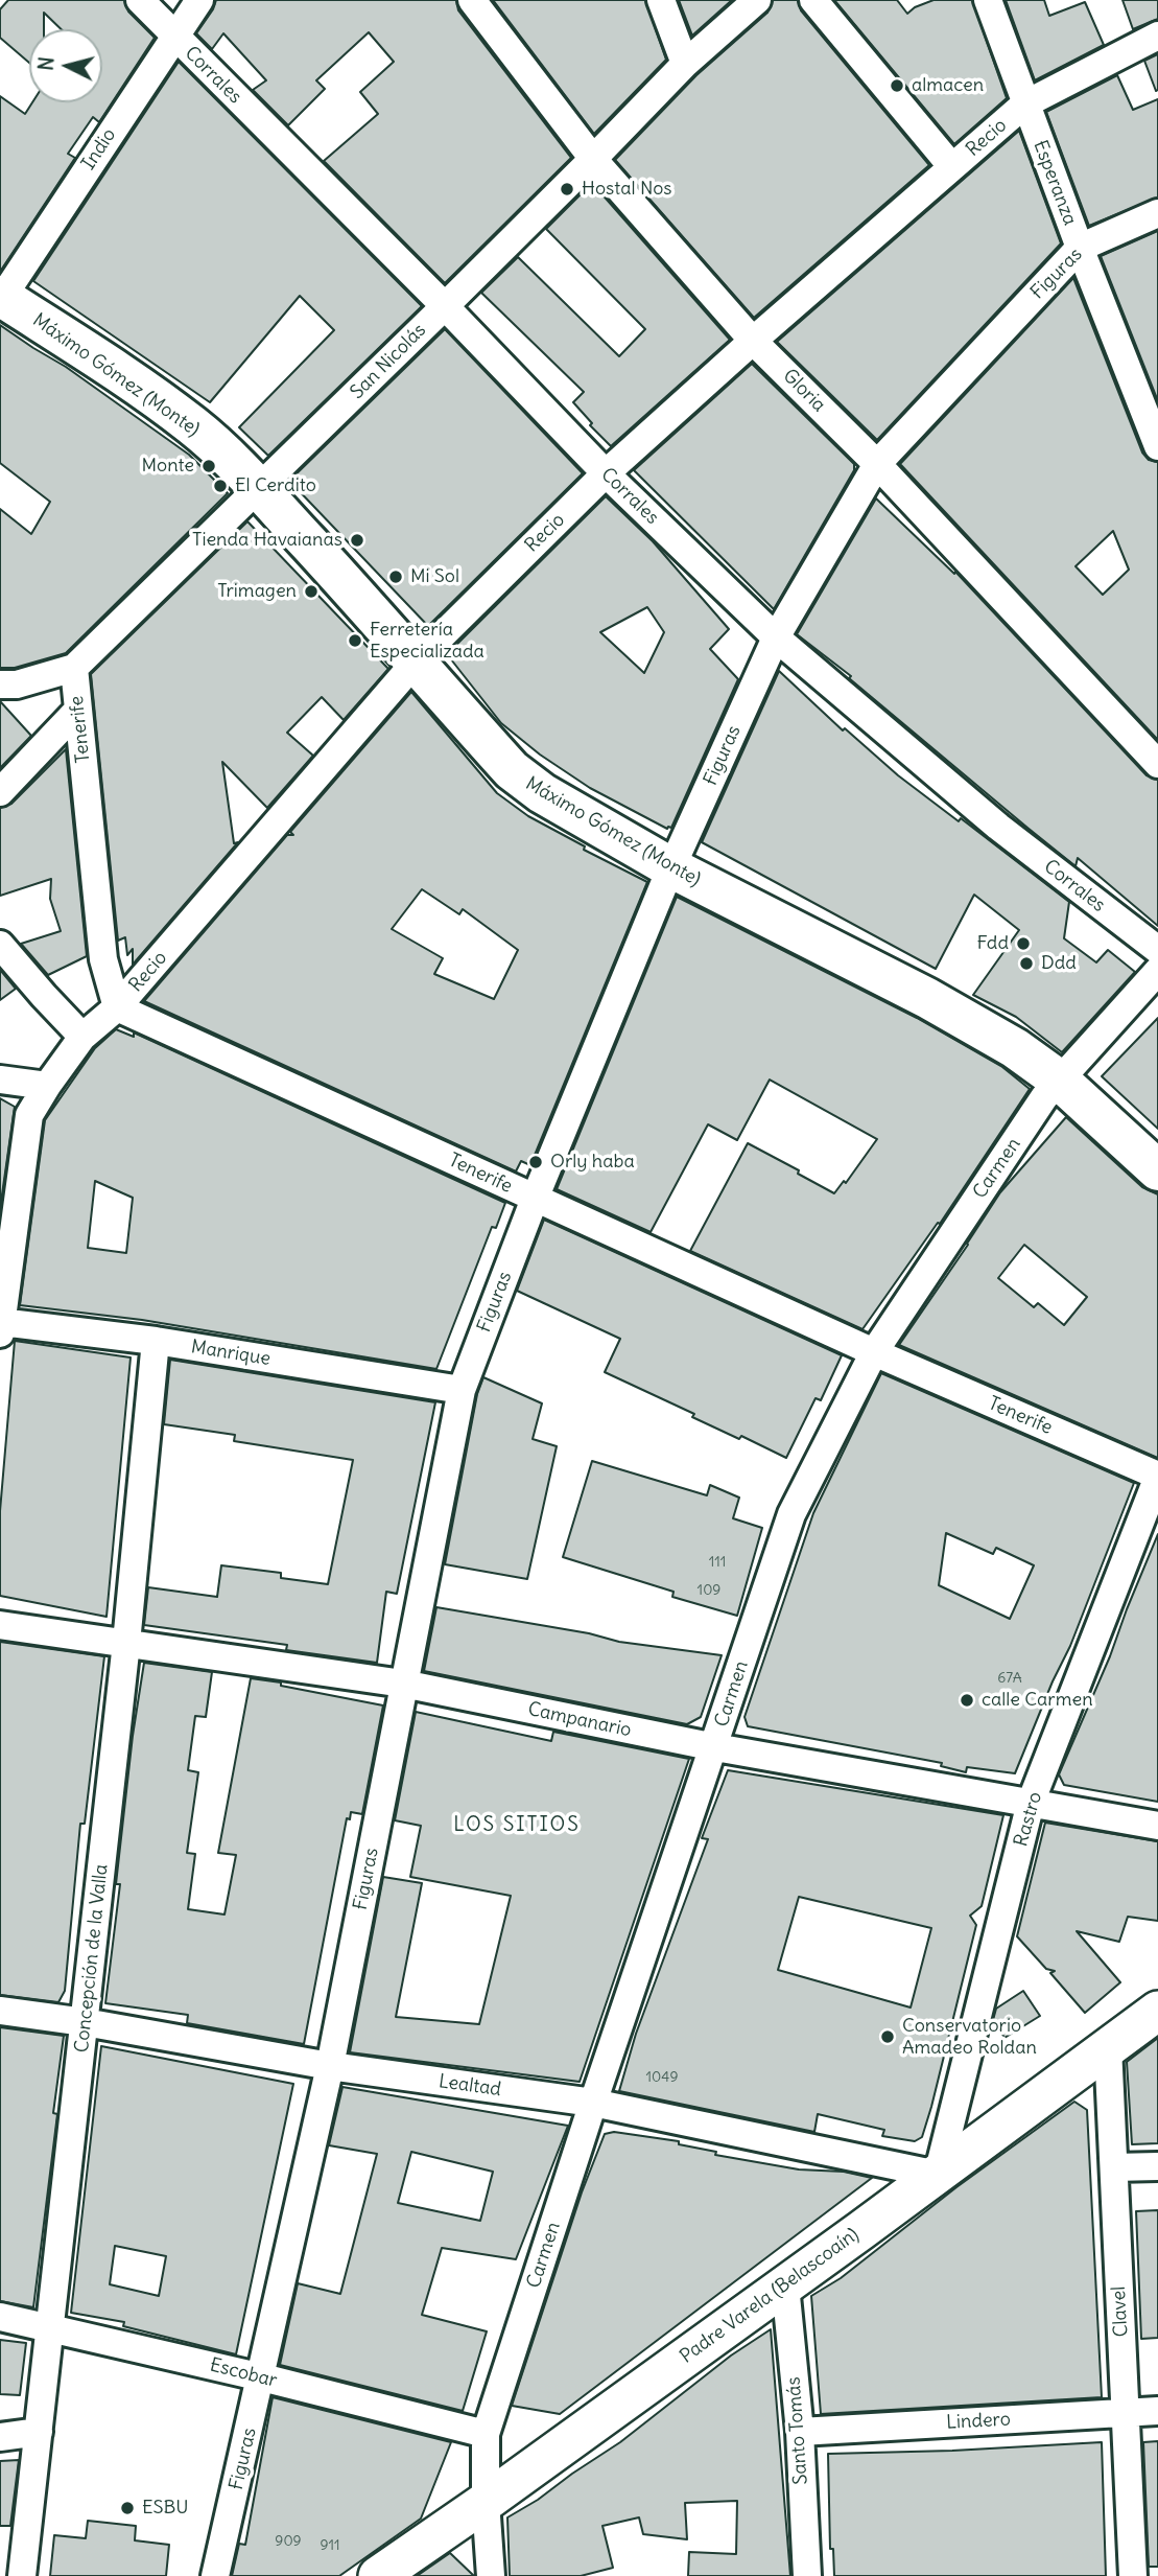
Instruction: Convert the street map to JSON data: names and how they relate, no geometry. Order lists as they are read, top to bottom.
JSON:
{
  "streets": {
    "main road": ["Máximo Gómez (Monte)", "Padre Varela (Belascoaín)"],
    "street": [
      "Corrales",
      "Recio",
      "Indio",
      "Esperanza",
      "Figuras",
      "San Nicolás",
      "Gloria",
      "Tenerife",
      "Carmen",
      "Manrique",
      "Campanario",
      "Rastro",
      "Concepción de la Valla",
      "Lealtad",
      "Clavel",
      "Escobar",
      "Lindero",
      "Santo Tomás"
    ]
  },
  "crossings": [
    ["Corrales", "Recio"],
    ["Corrales", "Indio"],
    ["Corrales", "Figuras"],
    ["Corrales", "San Nicolás"],
    ["Recio", "Esperanza"],
    ["Recio", "Máximo Gómez (Monte)"],
    ["Recio", "Gloria"],
    ["Recio", "Tenerife"],
    ["Recio", "Manrique"],
    ["Indio", "Máximo Gómez (Monte)"],
    ["Esperanza", "Figuras"],
    ["Figuras", "Máximo Gómez (Monte)"],
    ["Figuras", "Gloria"],
    ["Figuras", "Tenerife"],
    ["Figuras", "Manrique"],
    ["Figuras", "Campanario"],
    ["Figuras", "Lealtad"],
    ["Figuras", "Escobar"],
    ["San Nicolás", "Máximo Gómez (Monte)"],
    ["San Nicolás", "Gloria"],
    ["San Nicolás", "Tenerife"],
    ["Máximo Gómez (Monte)", "Carmen"],
    ["Tenerife", "Carmen"],
    ["Tenerife", "Rastro"],
    ["Carmen", "Campanario"],
    ["Carmen", "Lealtad"],
    ["Carmen", "Padre Varela (Belascoaín)"],
    ["Carmen", "Escobar"],
    ["Manrique", "Concepción de la Valla"],
    ["Campanario", "Rastro"],
    ["Campanario", "Concepción de la Valla"],
    ["Rastro", "Lealtad"],
    ["Rastro", "Padre Varela (Belascoaín)"],
    ["Concepción de la Valla", "Lealtad"],
    ["Concepción de la Valla", "Escobar"],
    ["Lealtad", "Padre Varela (Belascoaín)"],
    ["Padre Varela (Belascoaín)", "Clavel"],
    ["Padre Varela (Belascoaín)", "Santo Tomás"],
    ["Clavel", "Lindero"],
    ["Lindero", "Santo Tomás"]
  ],
  "districts": ["LOS SITIOS"],
  "places": [
    "almacen",
    "Hostal Nos",
    "Monte",
    "El Cerdito",
    "Tienda Havaianas",
    "Mi Sol",
    "Trimagen",
    "Ferretería Especializada",
    "Fdd",
    "Ddd",
    "Orly haba",
    "calle Carmen",
    "Conservatorio Amadeo Roldan",
    "ESBU"
  ],
  "house_numbers": [
    "111",
    "109",
    "67A",
    "1049",
    "909",
    "911"
  ],
  "north": "left"
}
